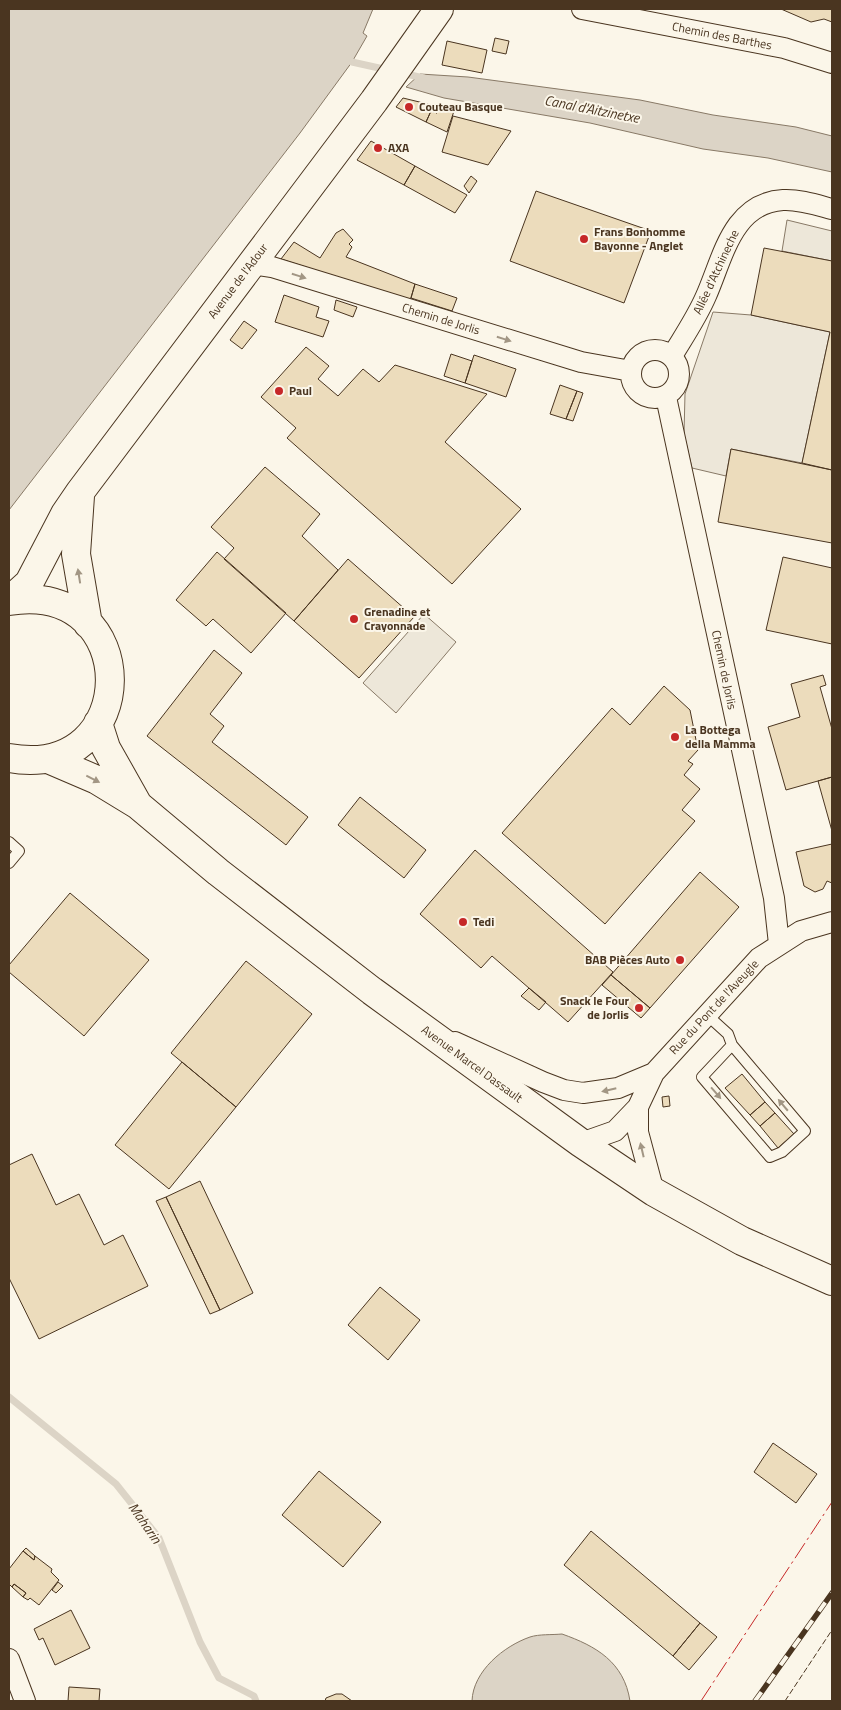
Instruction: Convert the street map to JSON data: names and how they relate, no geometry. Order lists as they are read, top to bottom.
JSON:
{
  "streets": {
    "main road": ["Avenue de l'Adour", "Avenue Marcel Dassault"],
    "street": [
      "Chemin des Barthes",
      "Allée d'Atchineche",
      "Chemin de Jorlis",
      "Rue du Pont de l'Aveugle"
    ]
  },
  "crossings": [
    ["Allée d'Atchineche", "Chemin de Jorlis"],
    ["Avenue de l'Adour", "Chemin de Jorlis"],
    ["Chemin de Jorlis", "Rue du Pont de l'Aveugle"],
    ["Rue du Pont de l'Aveugle", "Avenue Marcel Dassault"]
  ],
  "one_way": ["Chemin de Jorlis", "Rue du Pont de l'Aveugle"],
  "water": ["Canal d'Aitzinetxe", "Maharin"],
  "places": [
    "Couteau Basque",
    "AXA",
    "Frans Bonhomme Bayonne - Anglet",
    "Paul",
    "Grenadine et Crayonnade",
    "La Bottega della Mamma",
    "Tedi",
    "BAB Pièces Auto",
    "Snack le Four de Jorlis"
  ]
}
